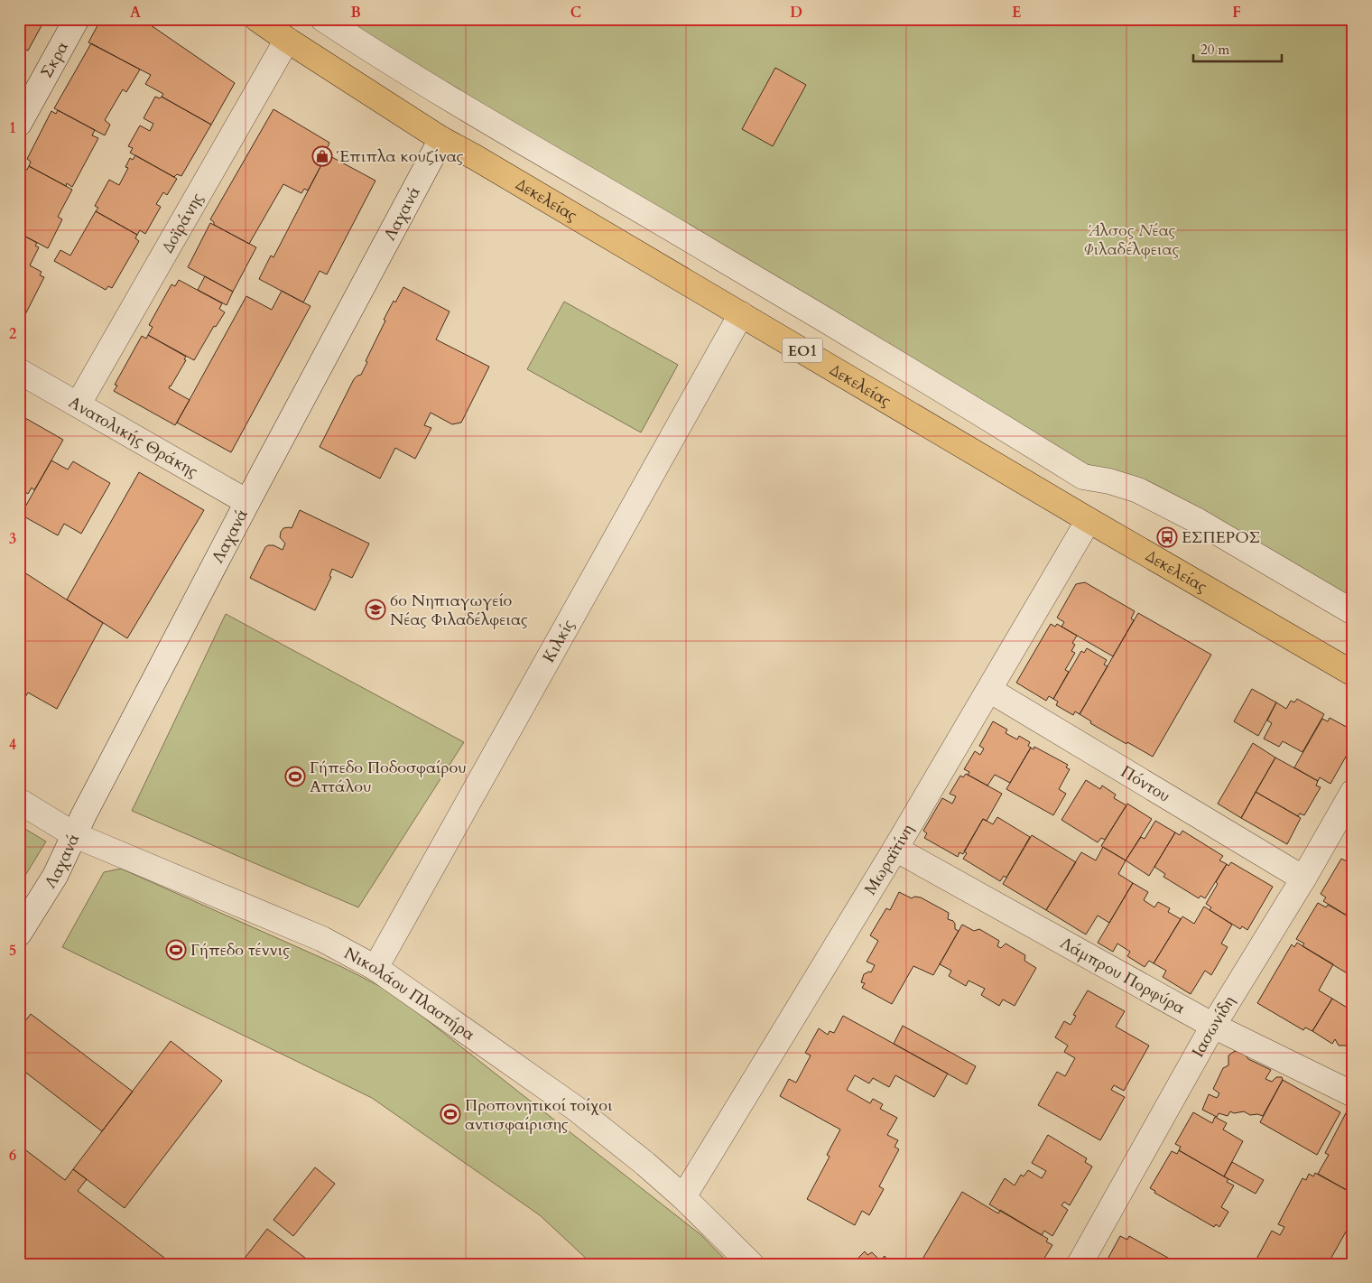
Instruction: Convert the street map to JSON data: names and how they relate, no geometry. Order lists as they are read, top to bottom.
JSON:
{
  "streets": {
    "main road": ["Δεκελείας", "ΕΟ1"],
    "street": [
      "Σκρα",
      "Λαχανά",
      "Δοϊράνης",
      "Ανατολικής Θράκης",
      "Κιλκίς",
      "Πόντου",
      "Μωραϊτίνη",
      "Λάμπρου Πορφύρα",
      "Νικολάου Πλαστήρα",
      "Ιασωνίδη"
    ]
  },
  "crossings": [
    ["Δεκελείας", "Λαχανά"],
    ["Δεκελείας", "Δοϊράνης"],
    ["Δεκελείας", "Κιλκίς"],
    ["Δεκελείας", "Μωραϊτίνη"],
    ["Λαχανά", "Ανατολικής Θράκης"],
    ["Λαχανά", "Νικολάου Πλαστήρα"],
    ["Δοϊράνης", "Ανατολικής Θράκης"],
    ["Κιλκίς", "Νικολάου Πλαστήρα"],
    ["Πόντου", "Μωραϊτίνη"],
    ["Πόντου", "Ιασωνίδη"],
    ["Μωραϊτίνη", "Λάμπρου Πορφύρα"],
    ["Μωραϊτίνη", "Νικολάου Πλαστήρα"],
    ["Λάμπρου Πορφύρα", "Ιασωνίδη"]
  ],
  "parks": ["Άλσος Νέας Φιλαδέλφειας"],
  "places": {
    "shop": ["Έπιπλα κουζίνας"],
    "bus stop": ["ΕΣΠΕΡΟΣ"],
    "school or university": ["6ο Νηπιαγωγείο Νέας Φιλαδέλφειας"],
    "sports": ["Γήπεδο Ποδοσφαίρου Αττάλου", "Γήπεδο τέννις", "Προπονητικοί τοίχοι αντισφαίρισης"]
  },
  "scale_bar": "20 m",
  "grid": {
    "columns": [
      "A",
      "B",
      "C",
      "D",
      "E",
      "F"
    ],
    "rows": [
      "1",
      "2",
      "3",
      "4",
      "5",
      "6"
    ]
  }
}
